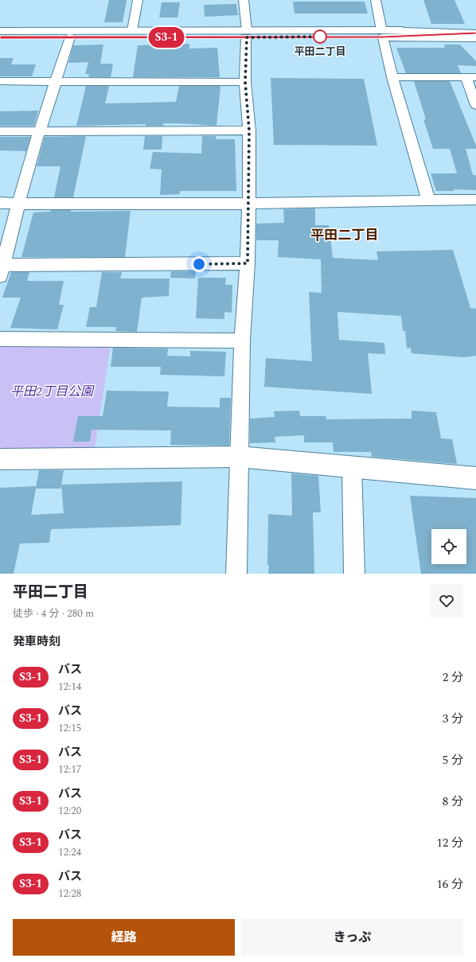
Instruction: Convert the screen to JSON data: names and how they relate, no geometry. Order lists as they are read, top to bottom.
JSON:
{
  "districts": ["平田二丁目"],
  "parks": ["平田2丁目公園"],
  "places": ["平田二丁目"],
  "lines": ["bus line S3-1"],
  "page": {
    "on_map": "S3-1",
    "heading": [
      ["平田二丁目", "徒歩 · 4 分 · 280 m"],
      "発車時刻"
    ],
    "list": [
      {
        "mark": "S3-1",
        "name": "バス",
        "note": "12:14",
        "value": "2 分"
      },
      {
        "mark": "S3-1",
        "name": "バス",
        "note": "12:15",
        "value": "3 分"
      },
      {
        "mark": "S3-1",
        "name": "バス",
        "note": "12:17",
        "value": "5 分"
      },
      {
        "mark": "S3-1",
        "name": "バス",
        "note": "12:20",
        "value": "8 分"
      },
      {
        "mark": "S3-1",
        "name": "バス",
        "note": "12:24",
        "value": "12 分"
      },
      {
        "mark": "S3-1",
        "name": "バス",
        "note": "12:28",
        "value": "16 分"
      }
    ],
    "buttons": ["経路", "きっぷ"]
  }
}
